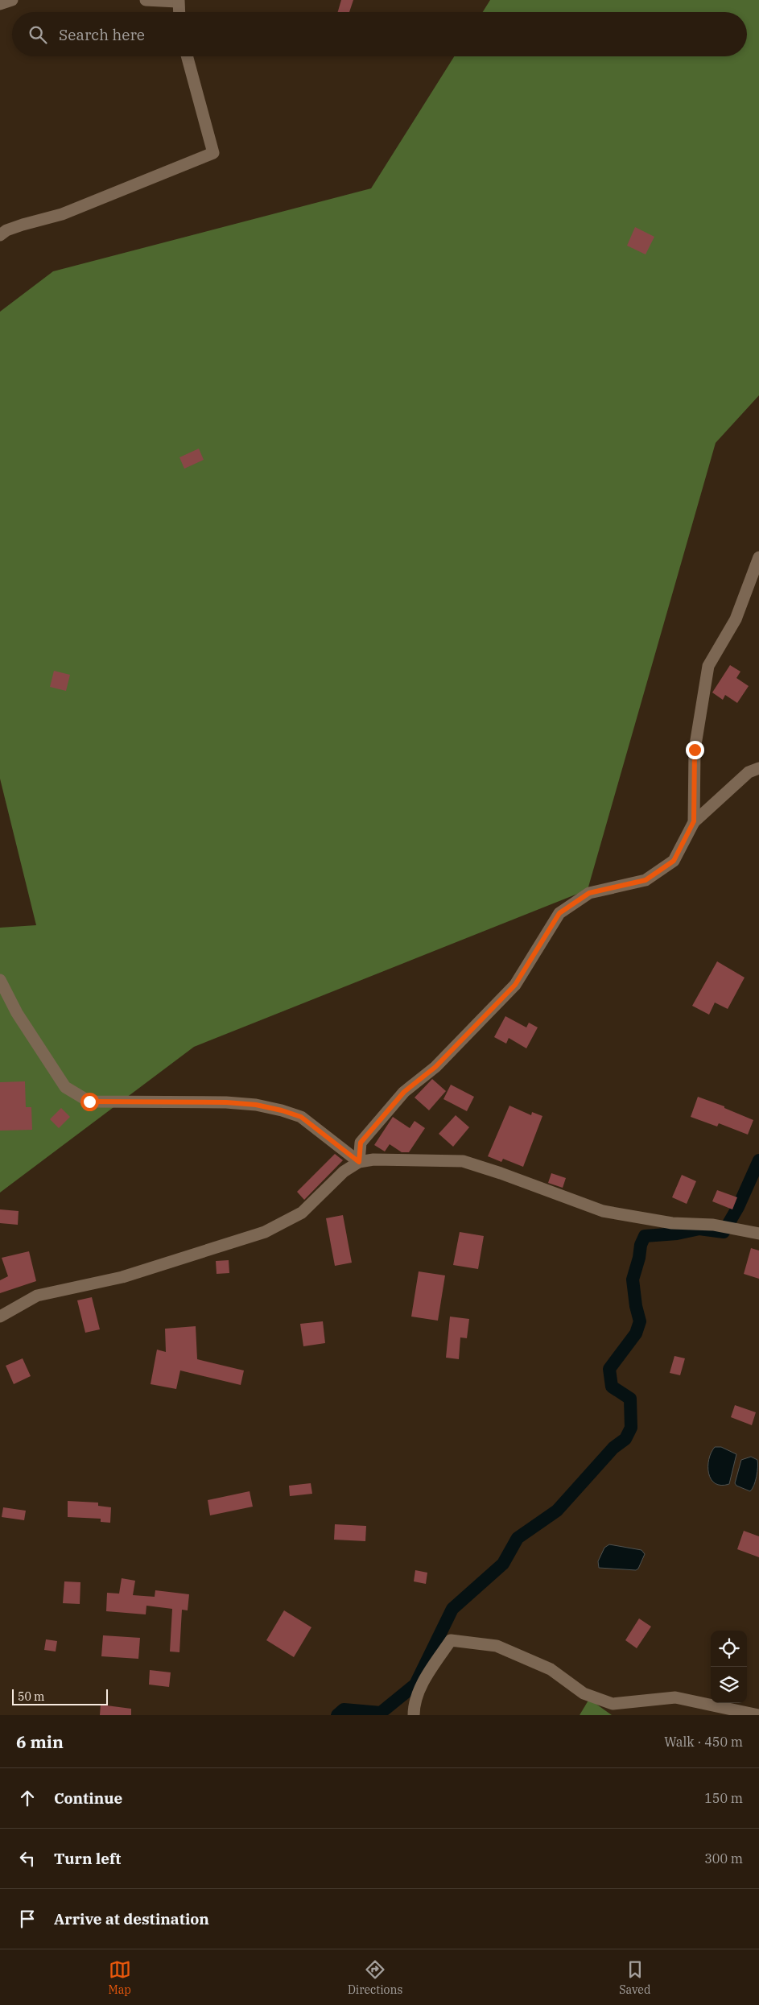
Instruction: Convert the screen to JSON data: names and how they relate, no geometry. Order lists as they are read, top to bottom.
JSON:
{
  "scale_bar": "50 m",
  "page": {
    "search": "Search here",
    "scale": "50 m",
    "heading": ["6 min", "Walk · 450 m"],
    "list": [
      ["Continue", "150 m"],
      ["Turn left", "300 m"],
      "Arrive at destination"
    ],
    "nav": ["Map", "Directions", "Saved"]
  }
}
